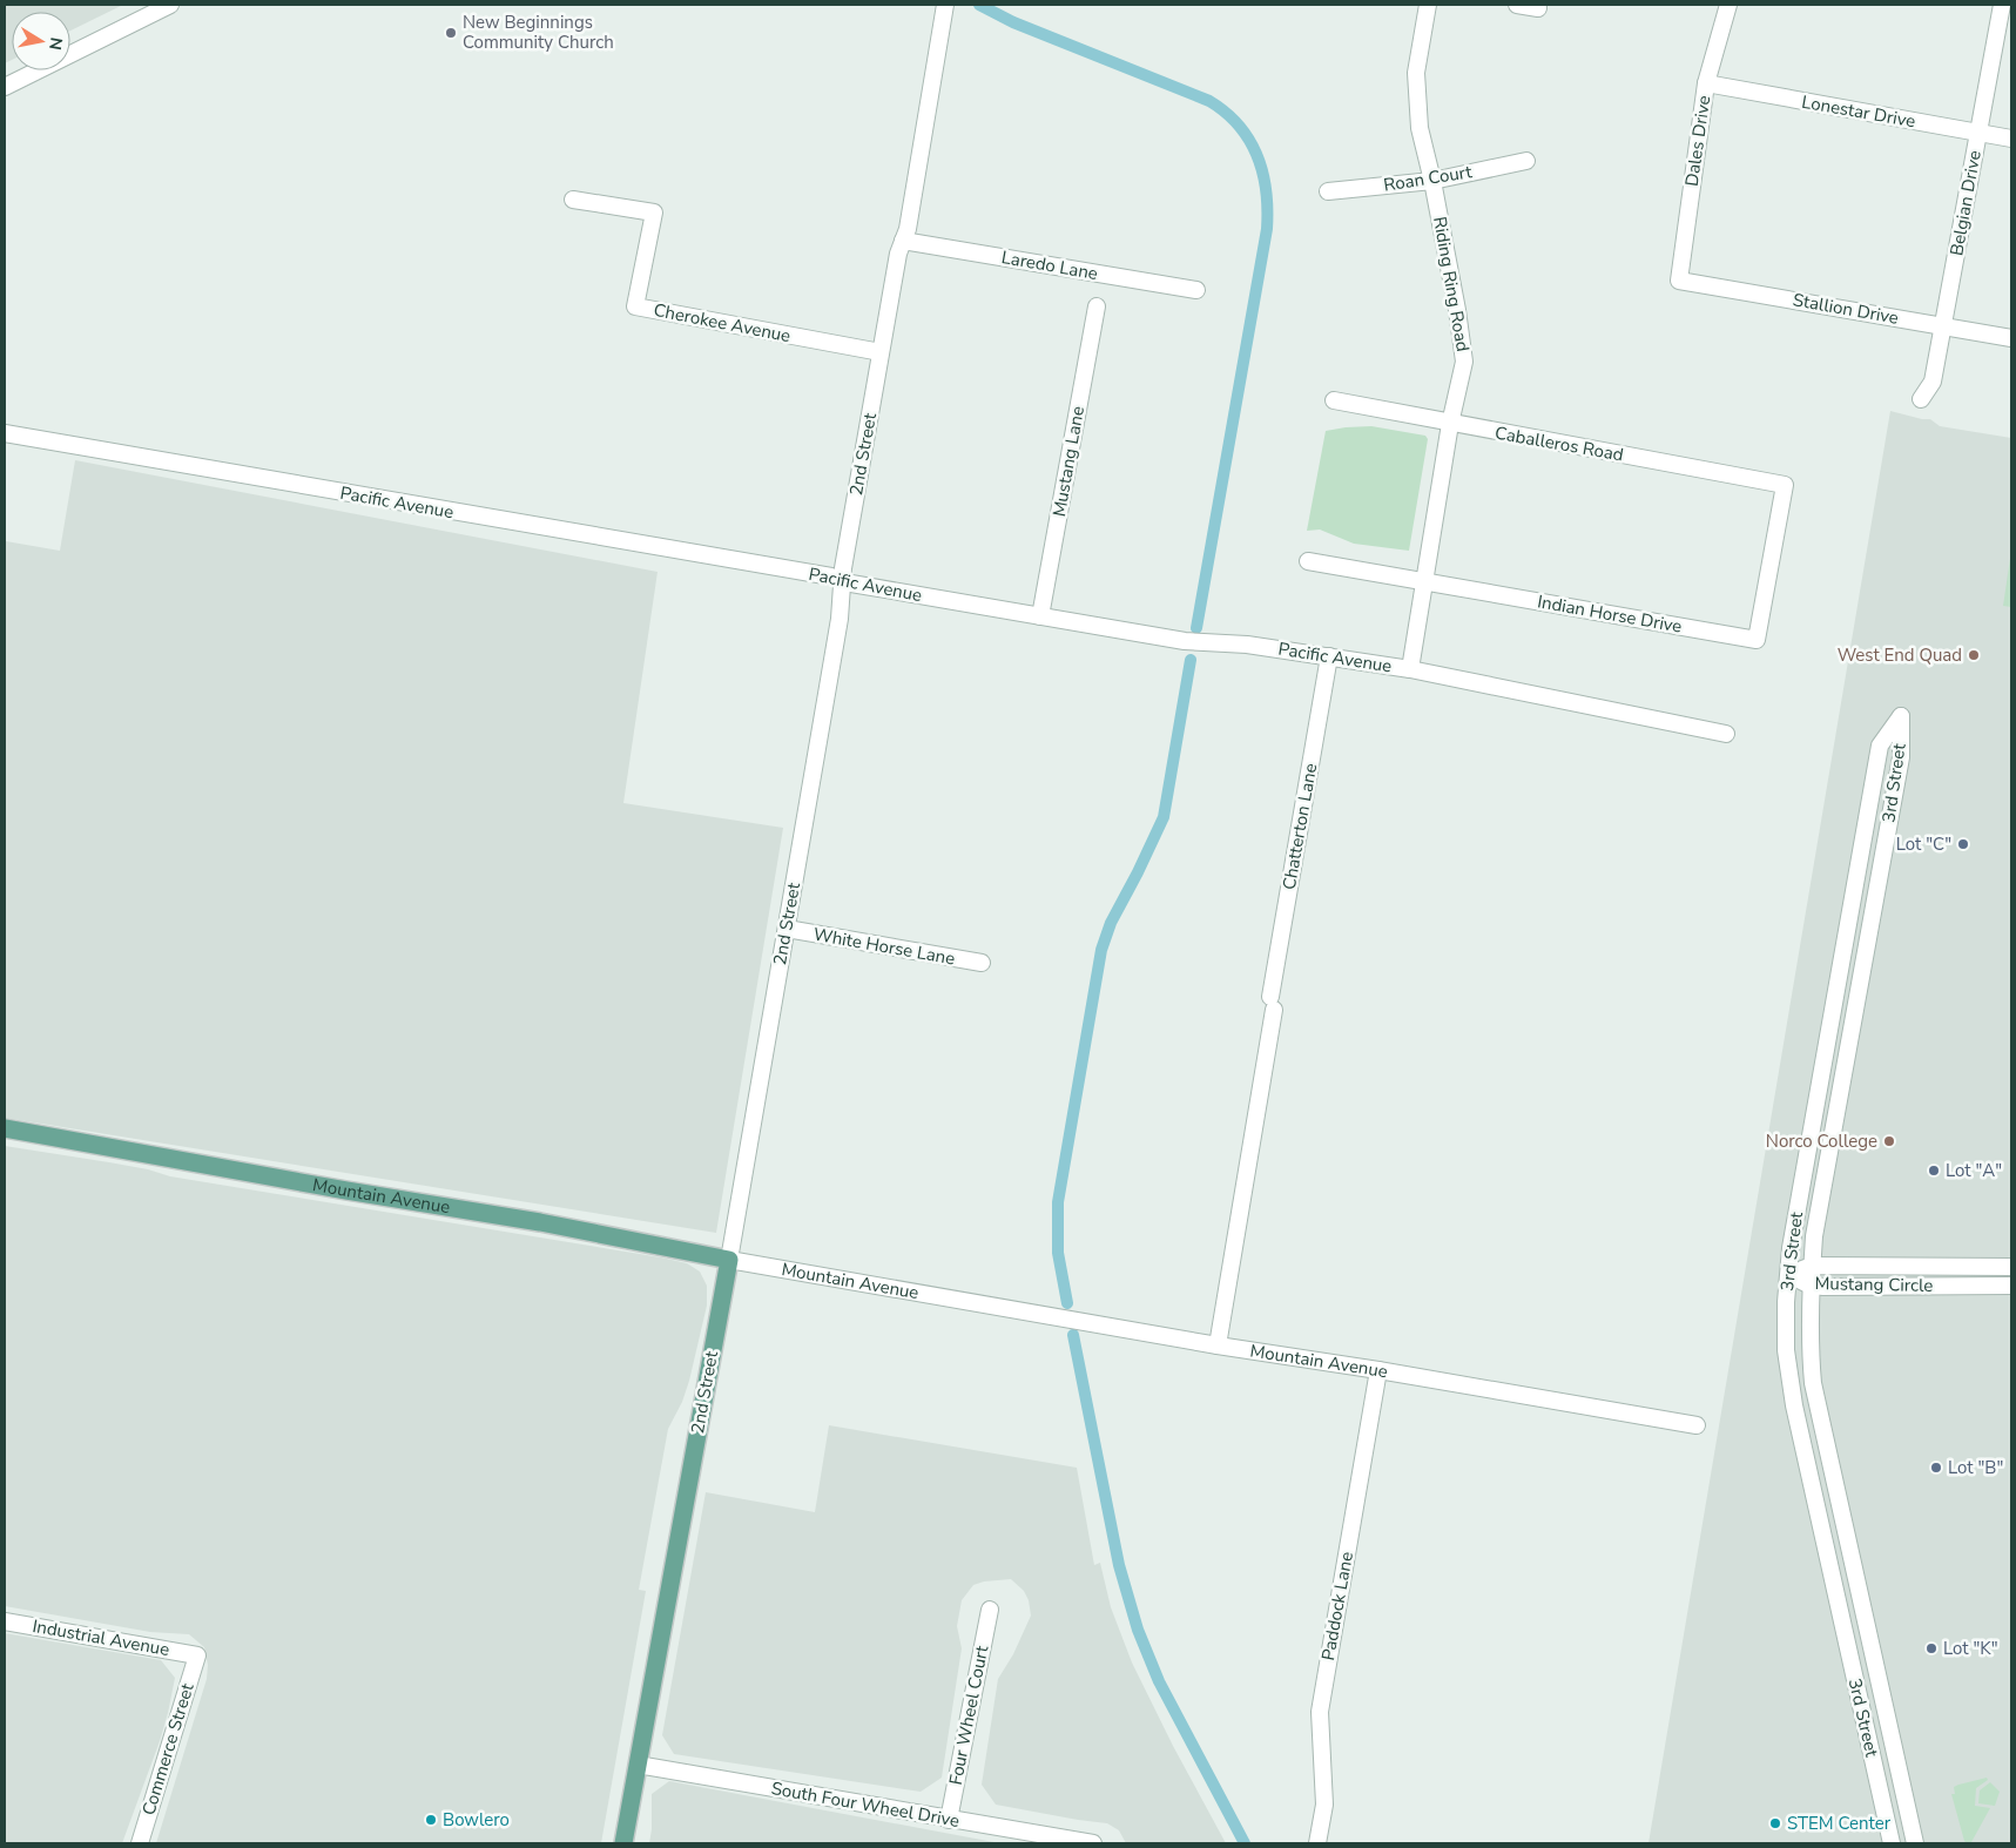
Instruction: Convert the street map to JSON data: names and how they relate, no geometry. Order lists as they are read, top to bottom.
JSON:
{
  "streets": {
    "main road": ["2nd Street", "Mountain Avenue"],
    "street": [
      "Lonestar Drive",
      "Dales Drive",
      "Roan Court",
      "Belgian Drive",
      "Laredo Lane",
      "Riding Ring Road",
      "Stallion Drive",
      "Cherokee Avenue",
      "Caballeros Road",
      "Mustang Lane",
      "Pacific Avenue",
      "Indian Horse Drive",
      "3rd Street",
      "Chatterton Lane",
      "White Horse Lane",
      "Mustang Circle",
      "Paddock Lane",
      "Industrial Avenue",
      "Four Wheel Court",
      "Commerce Street",
      "South Four Wheel Drive"
    ]
  },
  "crossings": [
    ["Lonestar Drive", "Dales Drive"],
    ["Lonestar Drive", "Belgian Drive"],
    ["Dales Drive", "Stallion Drive"],
    ["Roan Court", "Riding Ring Road"],
    ["Belgian Drive", "Stallion Drive"],
    ["Laredo Lane", "2nd Street"],
    ["Riding Ring Road", "Caballeros Road"],
    ["Riding Ring Road", "Pacific Avenue"],
    ["Riding Ring Road", "Indian Horse Drive"],
    ["Cherokee Avenue", "2nd Street"],
    ["Caballeros Road", "Indian Horse Drive"],
    ["2nd Street", "Pacific Avenue"],
    ["2nd Street", "White Horse Lane"],
    ["2nd Street", "Mountain Avenue"],
    ["2nd Street", "South Four Wheel Drive"],
    ["Mustang Lane", "Pacific Avenue"],
    ["Pacific Avenue", "Chatterton Lane"],
    ["3rd Street", "Mustang Circle"],
    ["Chatterton Lane", "Mountain Avenue"],
    ["Mountain Avenue", "Paddock Lane"],
    ["Industrial Avenue", "Commerce Street"],
    ["Four Wheel Court", "South Four Wheel Drive"]
  ],
  "places": [
    "New Beginnings Community Church",
    "West End Quad",
    "Lot \"C\"",
    "Norco College",
    "Lot \"A\"",
    "Lot \"B\"",
    "Lot \"K\"",
    "Bowlero",
    "STEM Center"
  ],
  "north": "right"
}
